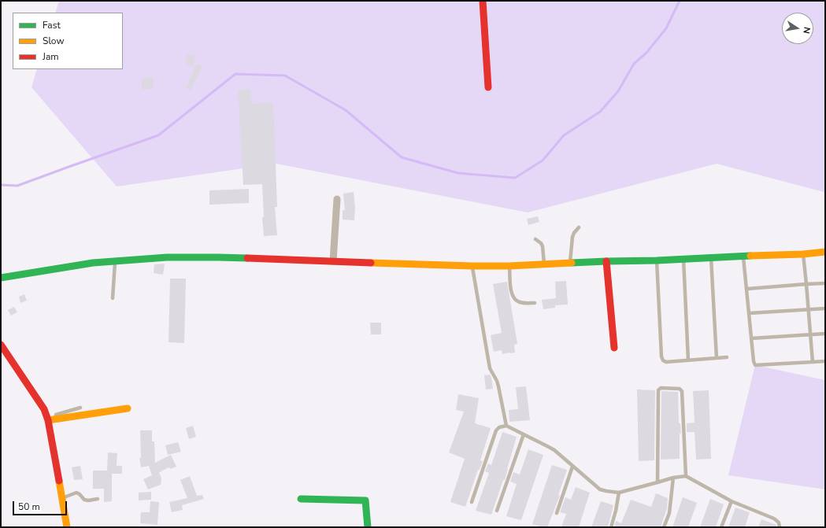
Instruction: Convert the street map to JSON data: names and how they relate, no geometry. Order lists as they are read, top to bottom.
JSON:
{
  "legend": ["Fast", "Slow", "Jam"],
  "scale_bar": "50 m",
  "north": "right"
}
